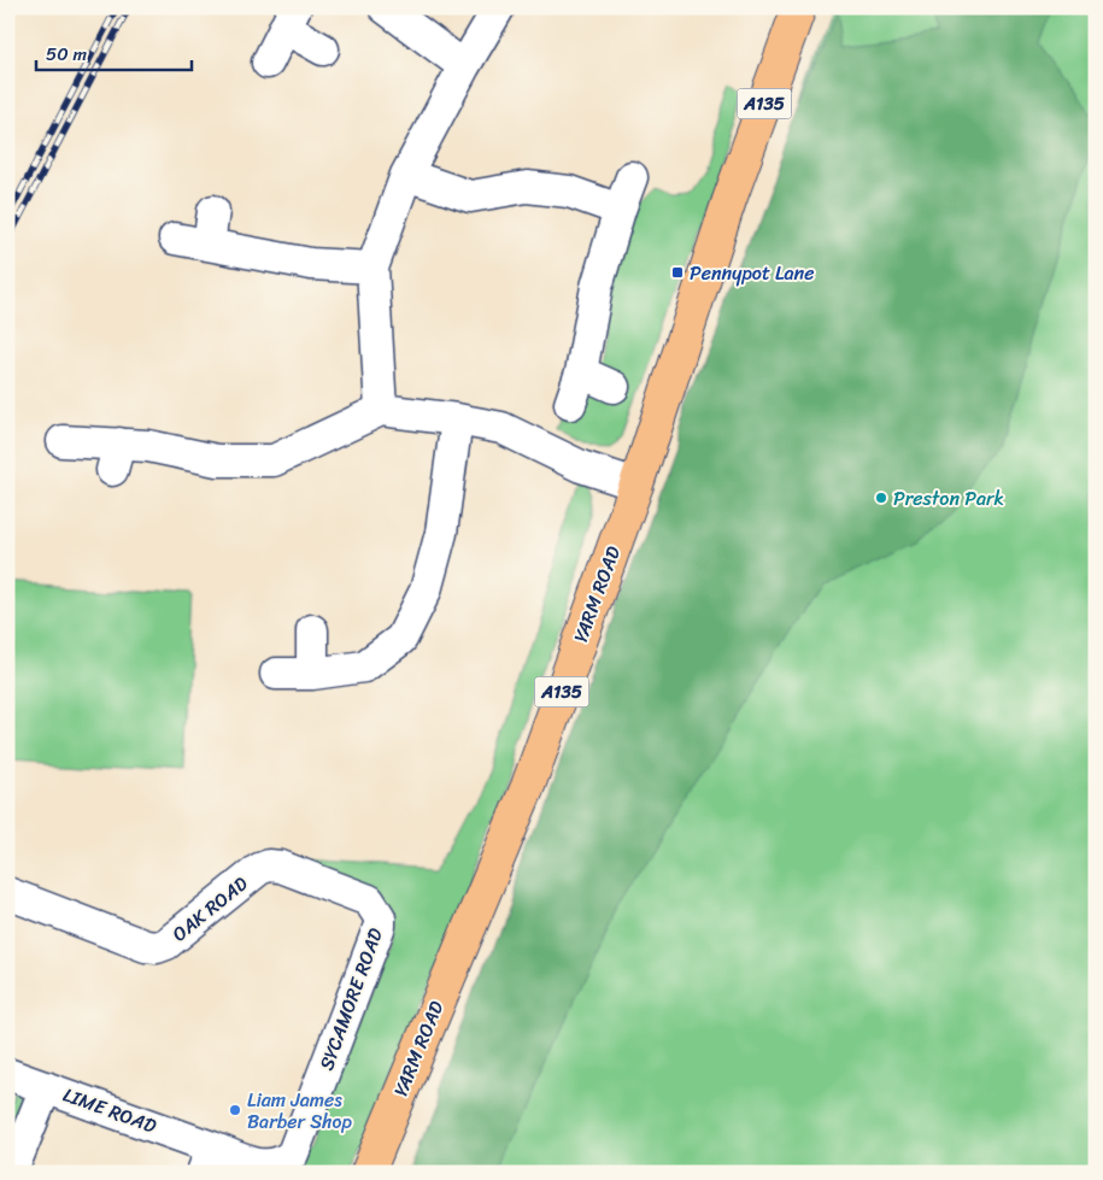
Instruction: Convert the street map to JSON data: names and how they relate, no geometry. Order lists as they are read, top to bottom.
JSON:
{
  "streets": {
    "main road": ["A135", "YARM ROAD"],
    "street": ["OAK ROAD", "SYCAMORE ROAD", "LIME ROAD"]
  },
  "crossings": [
    ["OAK ROAD", "SYCAMORE ROAD"],
    ["SYCAMORE ROAD", "LIME ROAD"]
  ],
  "places": {
    "transit": ["Pennypot Lane"],
    "other": ["Preston Park", "Liam James Barber Shop"]
  },
  "scale_bar": "50 m"
}
